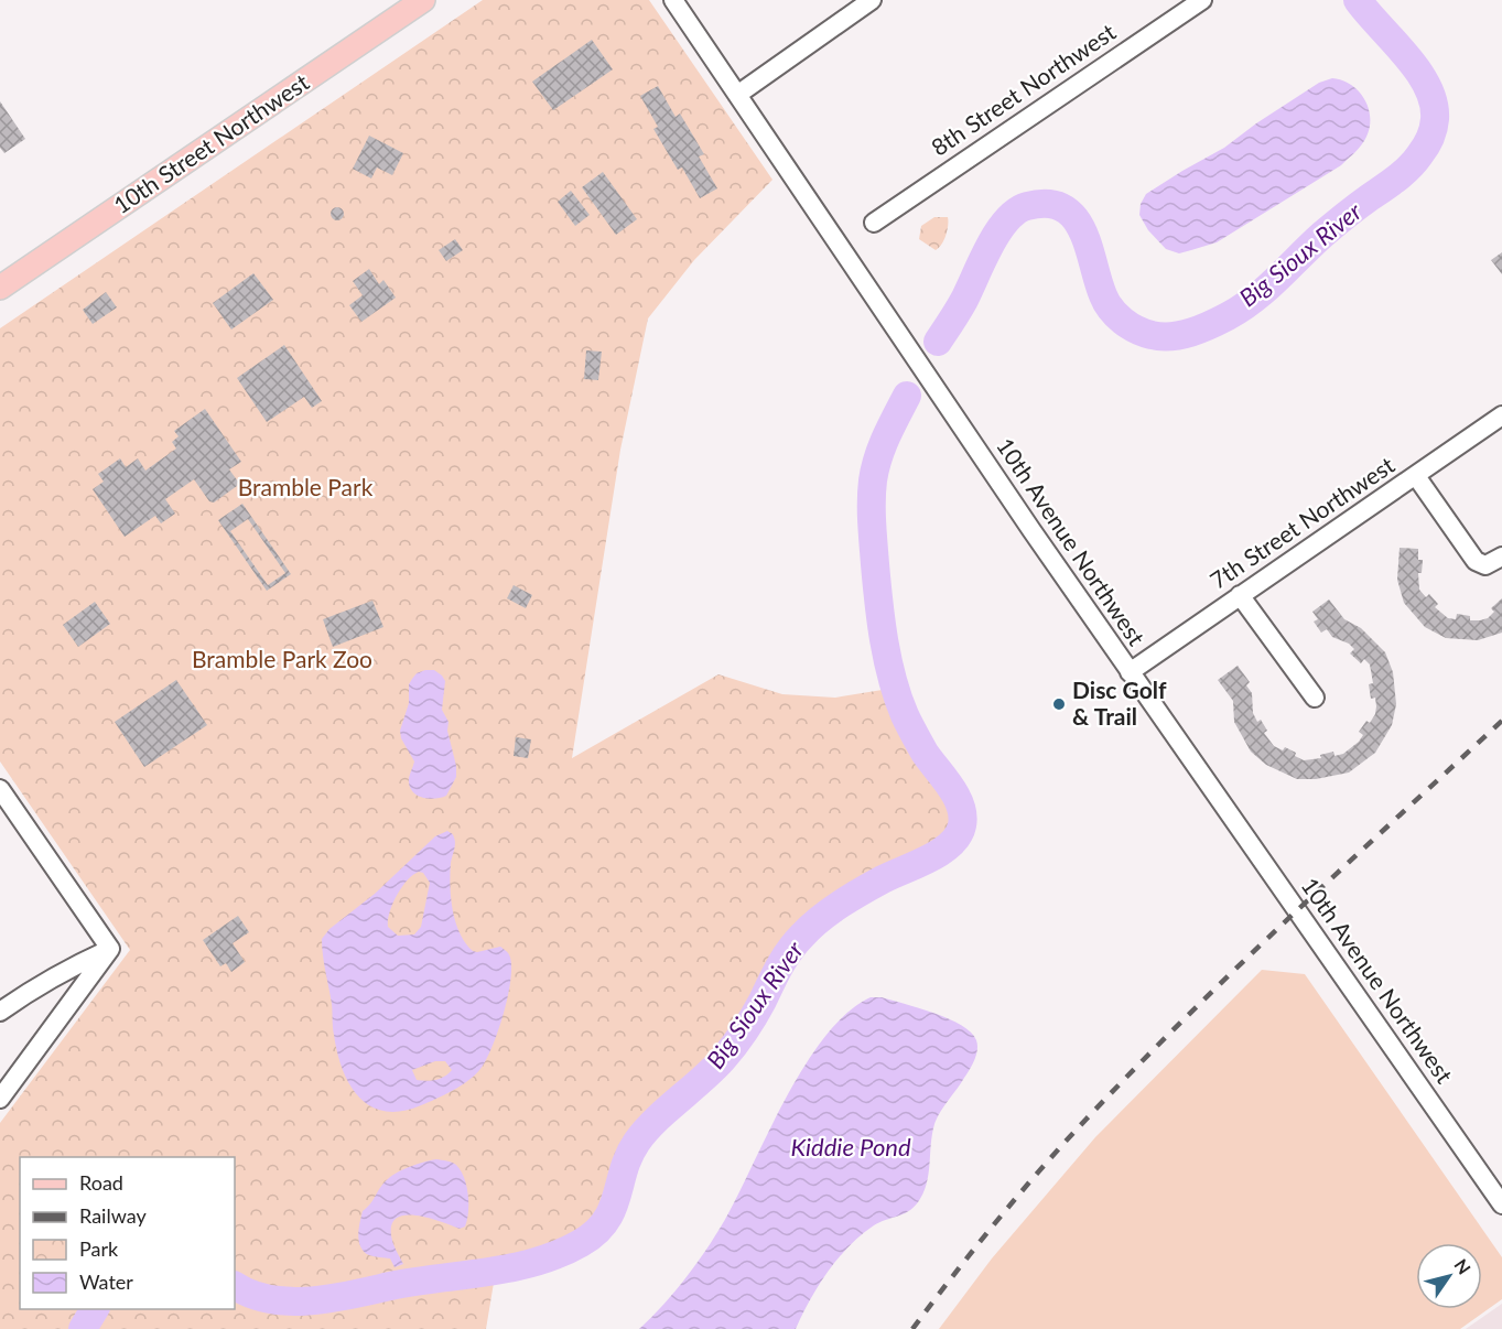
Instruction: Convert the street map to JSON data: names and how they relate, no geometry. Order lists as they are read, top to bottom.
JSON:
{
  "streets": {
    "main road": ["10th Street Northwest"],
    "street": ["8th Street Northwest", "7th Street Northwest", "10th Avenue Northwest"]
  },
  "crossings": [
    ["7th Street Northwest", "10th Avenue Northwest"]
  ],
  "water": ["Big Sioux River", "Kiddie Pond"],
  "parks": ["Bramble Park", "Bramble Park Zoo"],
  "places": ["Disc Golf & Trail"],
  "legend": [
    "Road",
    "Railway",
    "Park",
    "Water"
  ],
  "north": "top right"
}
